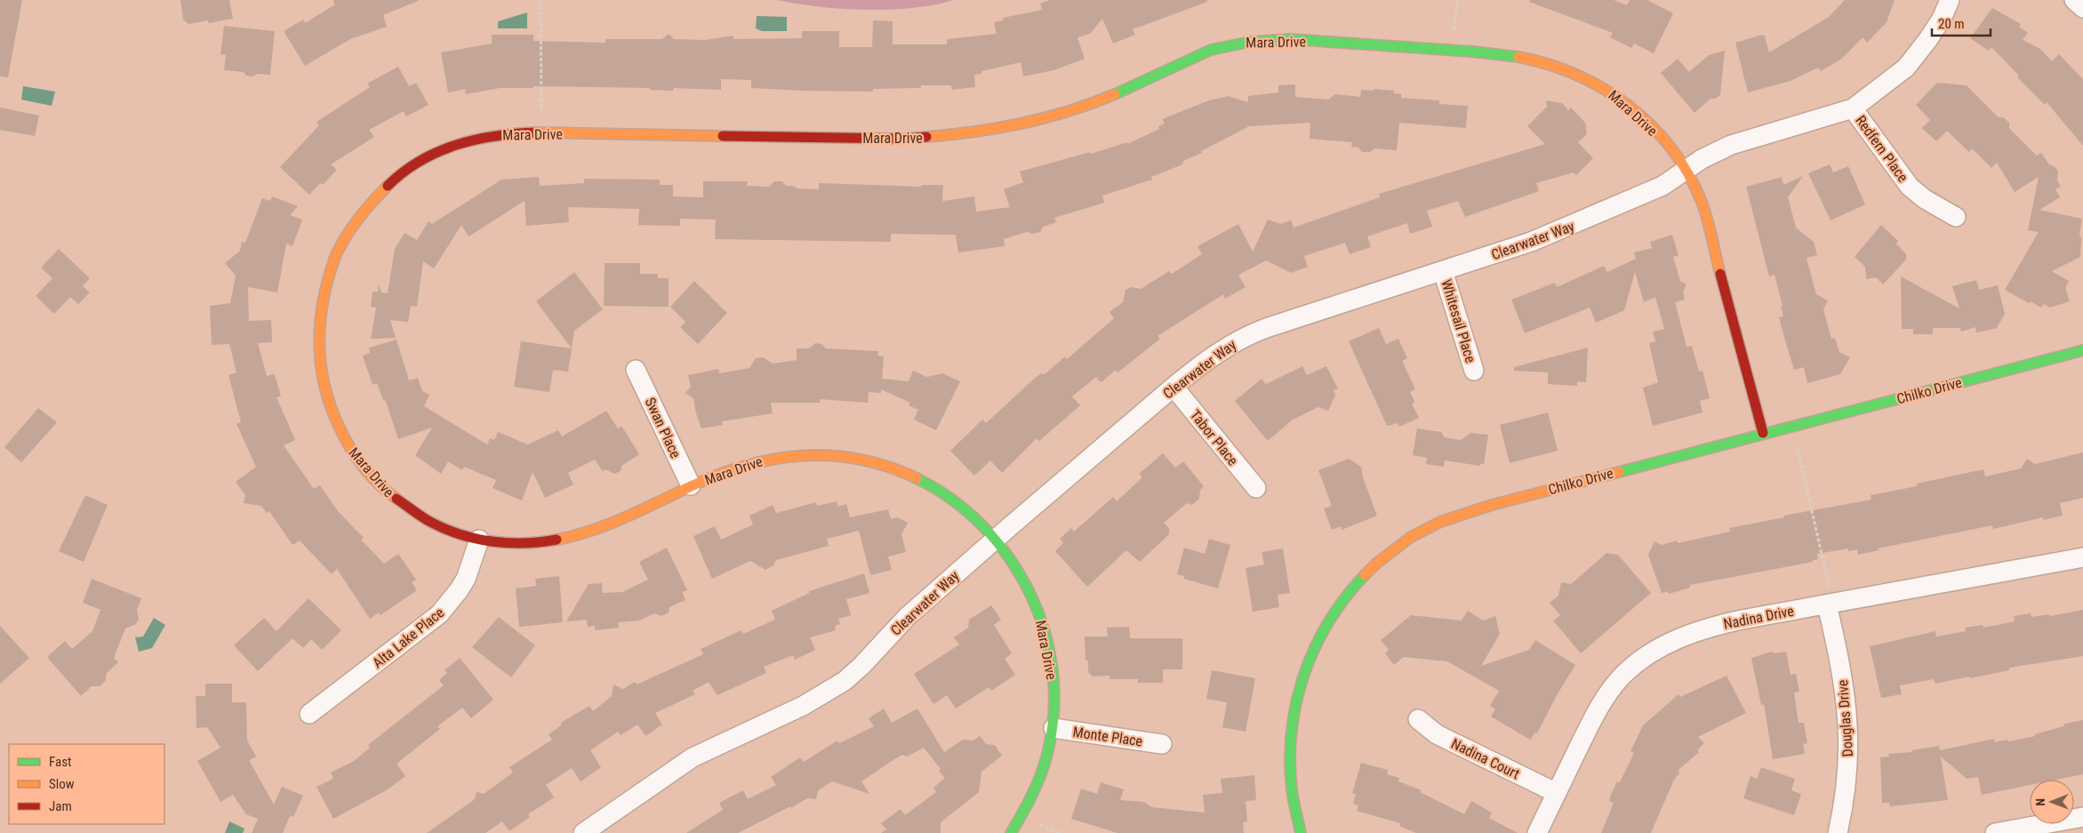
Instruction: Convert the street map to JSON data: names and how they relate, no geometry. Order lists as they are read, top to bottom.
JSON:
{
  "streets": {
    "street": [
      "Mara Drive",
      "Redfern Place",
      "Clearwater Way",
      "Whitesail Place",
      "Chilko Drive",
      "Swan Place",
      "Tabor Place",
      "Nadina Drive",
      "Alta Lake Place",
      "Douglas Drive",
      "Monte Place",
      "Nadina Court"
    ]
  },
  "crossings": [
    ["Mara Drive", "Clearwater Way"],
    ["Mara Drive", "Chilko Drive"],
    ["Mara Drive", "Swan Place"],
    ["Mara Drive", "Alta Lake Place"],
    ["Mara Drive", "Monte Place"],
    ["Redfern Place", "Clearwater Way"],
    ["Clearwater Way", "Whitesail Place"],
    ["Clearwater Way", "Tabor Place"],
    ["Nadina Drive", "Douglas Drive"],
    ["Nadina Drive", "Nadina Court"]
  ],
  "legend": ["Fast", "Slow", "Jam"],
  "scale_bar": "20 m",
  "north": "left"
}
